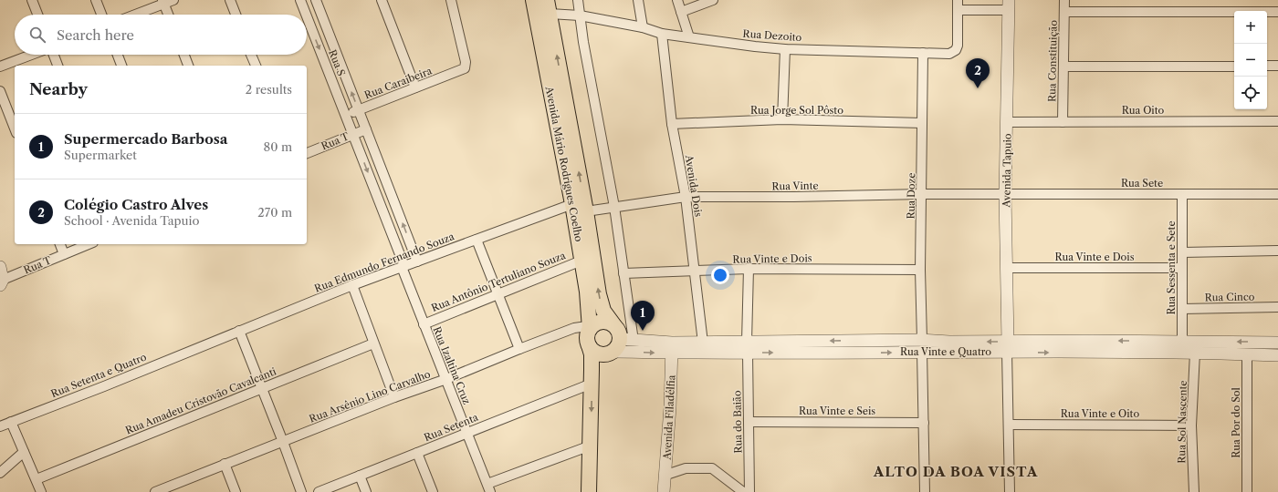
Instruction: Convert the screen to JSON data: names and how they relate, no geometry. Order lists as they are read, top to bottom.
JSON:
{
  "streets": {
    "main road": ["Avenida Mário Rodrigues Coelho"],
    "street": [
      "Rua Dezoito",
      "Rua Constituição",
      "Rua S",
      "Rua Caraibeira",
      "Rua Jorge Sol Pôsto",
      "Rua Oito",
      "Rua T",
      "Avenida Tapuio",
      "Rua Sete",
      "Avenida Dois",
      "Rua Vinte",
      "Rua Doze",
      "Rua Vinte e Dois",
      "Rua Edmundo Fernando Souza",
      "Rua Sessenta e Sete",
      "Rua Antônio Tertuliano Souza",
      "Rua Cinco",
      "Rua Vinte e Quatro",
      "Rua Izaltina Cruz",
      "Rua Setenta e Quatro",
      "Rua Arsênio Lino Carvalho",
      "Rua Amadeu Cristovão Cavalcanti",
      "Rua Vinte e Seis",
      "Rua Vinte e Oito",
      "Avenida Filadélfia",
      "Rua do Baião",
      "Rua Sol Nascente",
      "Rua Por do Sol",
      "Rua Setenta"
    ]
  },
  "crossings": [
    ["Rua Dezoito", "Avenida Mário Rodrigues Coelho"],
    ["Rua Dezoito", "Avenida Dois"],
    ["Rua Dezoito", "Rua Doze"],
    ["Rua Constituição", "Rua Oito"],
    ["Rua S", "Rua Caraibeira"],
    ["Rua S", "Rua T"],
    ["Rua S", "Rua Edmundo Fernando Souza"],
    ["Rua S", "Rua Izaltina Cruz"],
    ["Rua Jorge Sol Pôsto", "Avenida Dois"],
    ["Rua Jorge Sol Pôsto", "Rua Doze"],
    ["Rua Oito", "Avenida Tapuio"],
    ["Rua T", "Rua Izaltina Cruz"],
    ["Avenida Mário Rodrigues Coelho", "Rua Vinte"],
    ["Avenida Mário Rodrigues Coelho", "Rua Edmundo Fernando Souza"],
    ["Avenida Mário Rodrigues Coelho", "Rua Antônio Tertuliano Souza"],
    ["Avenida Mário Rodrigues Coelho", "Rua Vinte e Quatro"],
    ["Avenida Mário Rodrigues Coelho", "Rua Arsênio Lino Carvalho"],
    ["Avenida Tapuio", "Rua Sete"],
    ["Avenida Tapuio", "Rua Vinte"],
    ["Avenida Tapuio", "Rua Vinte e Dois"],
    ["Avenida Tapuio", "Rua Vinte e Quatro"],
    ["Avenida Tapuio", "Rua Vinte e Oito"],
    ["Rua Sete", "Rua Vinte"],
    ["Rua Sete", "Rua Sessenta e Sete"],
    ["Avenida Dois", "Rua Vinte"],
    ["Avenida Dois", "Rua Vinte e Dois"],
    ["Avenida Dois", "Rua Vinte e Quatro"],
    ["Rua Vinte", "Rua Doze"],
    ["Rua Doze", "Rua Vinte e Dois"],
    ["Rua Doze", "Rua Vinte e Quatro"],
    ["Rua Vinte e Dois", "Rua Sessenta e Sete"],
    ["Rua Vinte e Dois", "Rua do Baião"],
    ["Rua Edmundo Fernando Souza", "Rua Izaltina Cruz"],
    ["Rua Edmundo Fernando Souza", "Rua Setenta e Quatro"],
    ["Rua Sessenta e Sete", "Rua Cinco"],
    ["Rua Sessenta e Sete", "Rua Vinte e Quatro"],
    ["Rua Antônio Tertuliano Souza", "Rua Izaltina Cruz"],
    ["Rua Vinte e Quatro", "Rua Arsênio Lino Carvalho"],
    ["Rua Vinte e Quatro", "Avenida Filadélfia"],
    ["Rua Vinte e Quatro", "Rua do Baião"],
    ["Rua Vinte e Quatro", "Rua Sol Nascente"],
    ["Rua Vinte e Quatro", "Rua Por do Sol"],
    ["Rua Izaltina Cruz", "Rua Arsênio Lino Carvalho"],
    ["Rua Izaltina Cruz", "Rua Setenta"],
    ["Rua Vinte e Seis", "Rua do Baião"],
    ["Rua Vinte e Oito", "Rua Sol Nascente"]
  ],
  "one_way": ["Rua Izaltina Cruz"],
  "districts": ["ALTO DA BOA VISTA"],
  "page": {
    "map_buttons": ["+", "−"],
    "search": "Search here",
    "pins": ["2", "1"],
    "heading": ["Nearby", "2 results"],
    "list": [
      {
        "mark": "1",
        "name": "Supermercado Barbosa",
        "note": "Supermarket",
        "value": "80 m"
      },
      {
        "mark": "2",
        "name": "Colégio Castro Alves",
        "note": "School · Avenida Tapuio",
        "value": "270 m"
      }
    ]
  }
}
